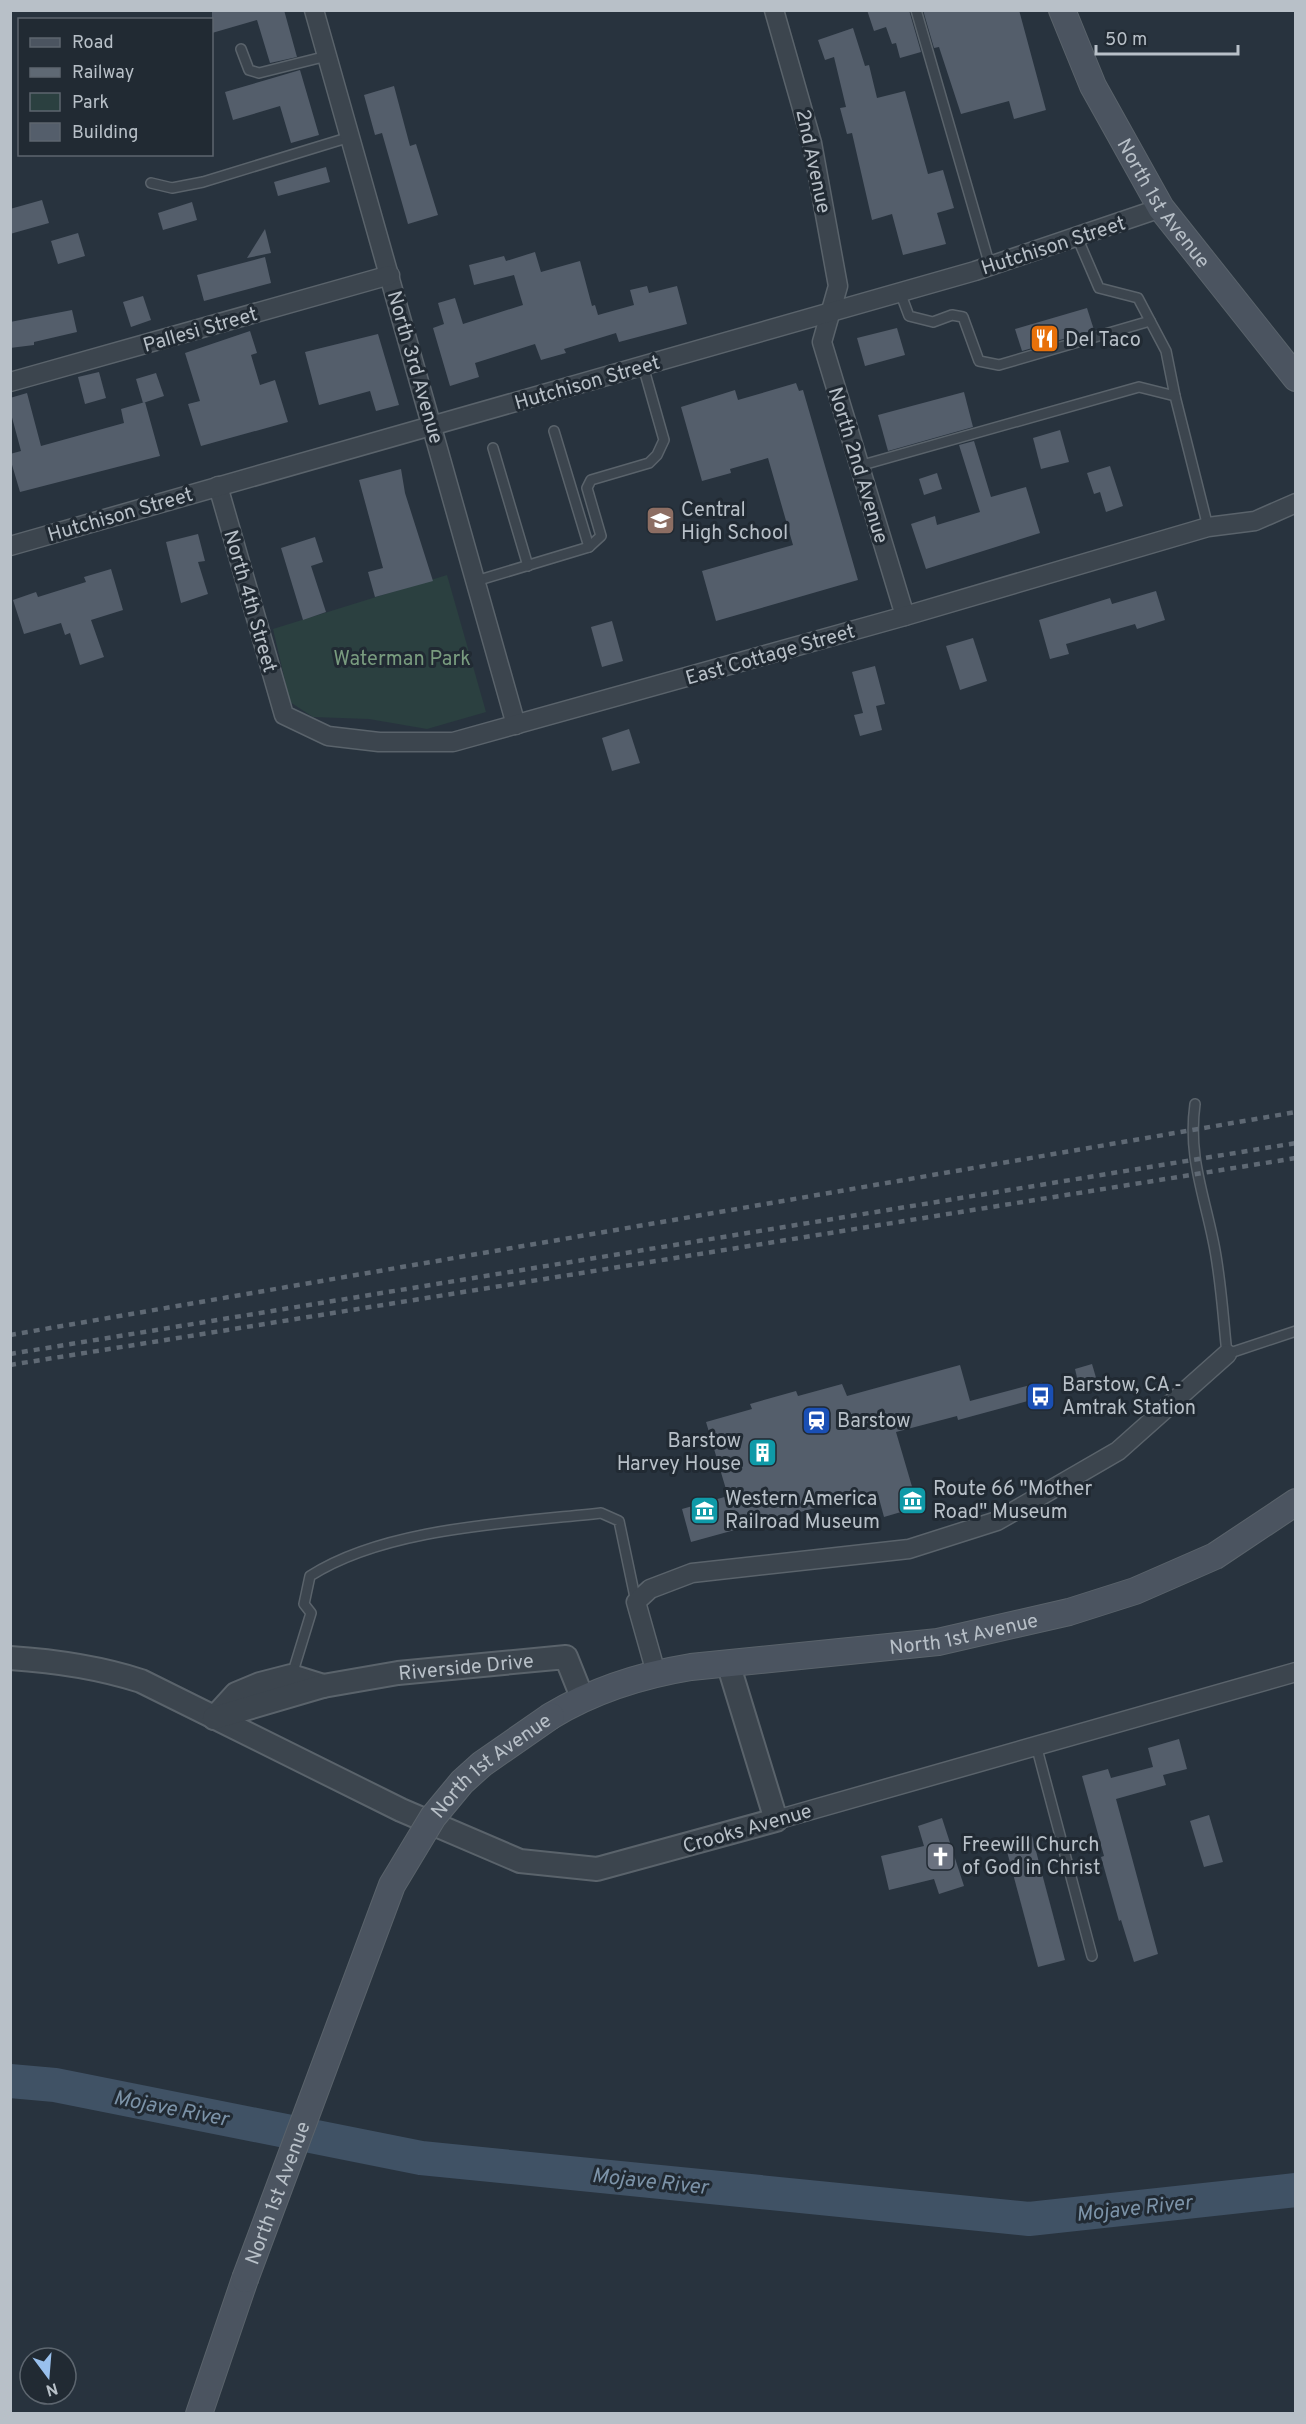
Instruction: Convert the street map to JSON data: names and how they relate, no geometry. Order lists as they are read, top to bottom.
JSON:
{
  "streets": {
    "main road": ["North 1st Avenue"],
    "street": [
      "2nd Avenue",
      "Hutchison Street",
      "Pallesi Street",
      "North 3rd Avenue",
      "North 2nd Avenue",
      "North 4th Street",
      "East Cottage Street",
      "Riverside Drive",
      "Crooks Avenue"
    ]
  },
  "crossings": [
    ["2nd Avenue", "Hutchison Street"],
    ["2nd Avenue", "North 2nd Avenue"],
    ["North 1st Avenue", "Hutchison Street"],
    ["North 1st Avenue", "Riverside Drive"],
    ["Hutchison Street", "North 3rd Avenue"],
    ["Hutchison Street", "North 2nd Avenue"],
    ["Hutchison Street", "North 4th Street"],
    ["Pallesi Street", "North 3rd Avenue"],
    ["North 3rd Avenue", "East Cottage Street"],
    ["North 2nd Avenue", "East Cottage Street"],
    ["North 4th Street", "East Cottage Street"],
    ["Riverside Drive", "Crooks Avenue"]
  ],
  "water": ["Mojave River"],
  "parks": ["Waterman Park"],
  "places": {
    "restaurant": ["Del Taco"],
    "school or university": ["Central High School"],
    "bus stop": ["Barstow, CA - Amtrak Station"],
    "station": ["Barstow"],
    "building": ["Barstow Harvey House"],
    "museum": ["Route 66 \"Mother Road\" Museum", "Western America Railroad Museum"],
    "church": ["Freewill Church of God in Christ"]
  },
  "legend": [
    "Road",
    "Railway",
    "Park",
    "Building"
  ],
  "scale_bar": "50 m",
  "north": "bottom"
}
